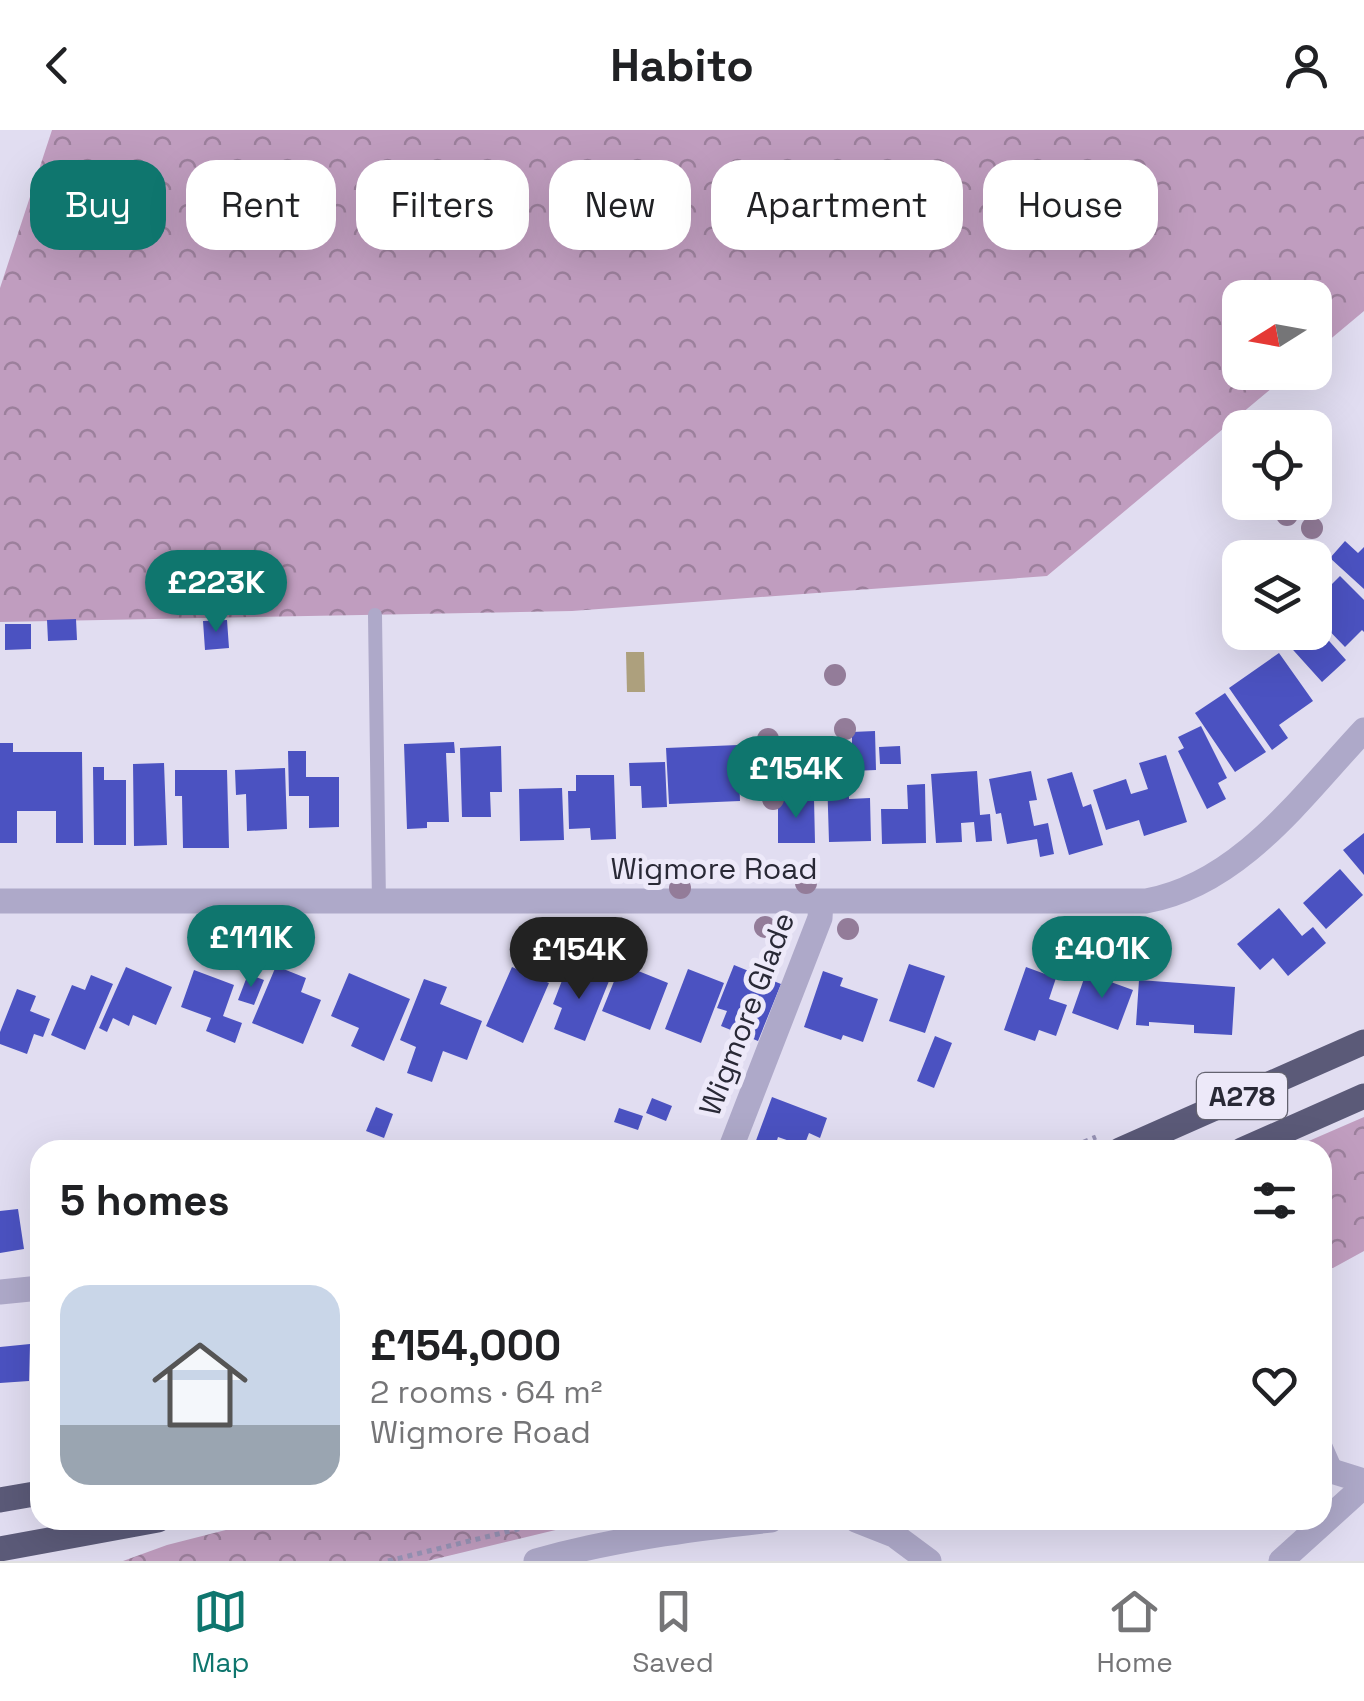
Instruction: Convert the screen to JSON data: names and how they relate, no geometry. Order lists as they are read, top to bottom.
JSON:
{
  "streets": {
    "main road": ["A278"],
    "street": ["Wigmore Road", "Wigmore Glade"]
  },
  "crossings": [
    ["Wigmore Road", "Wigmore Glade"]
  ],
  "north": "left",
  "page": {
    "header": "Habito",
    "chip": [
      "Buy",
      "Rent",
      "Filters",
      "New",
      "Apartment",
      "House"
    ],
    "price": [
      "£223K",
      "£154K",
      "£111K",
      "£401K",
      "£154K"
    ],
    "heading": "5 homes",
    "list": [
      {
        "name": "£154,000",
        "note": "2 rooms · 64 m² · Wigmore Road"
      }
    ],
    "tabs": ["Map", "Saved", "Home"]
  }
}
